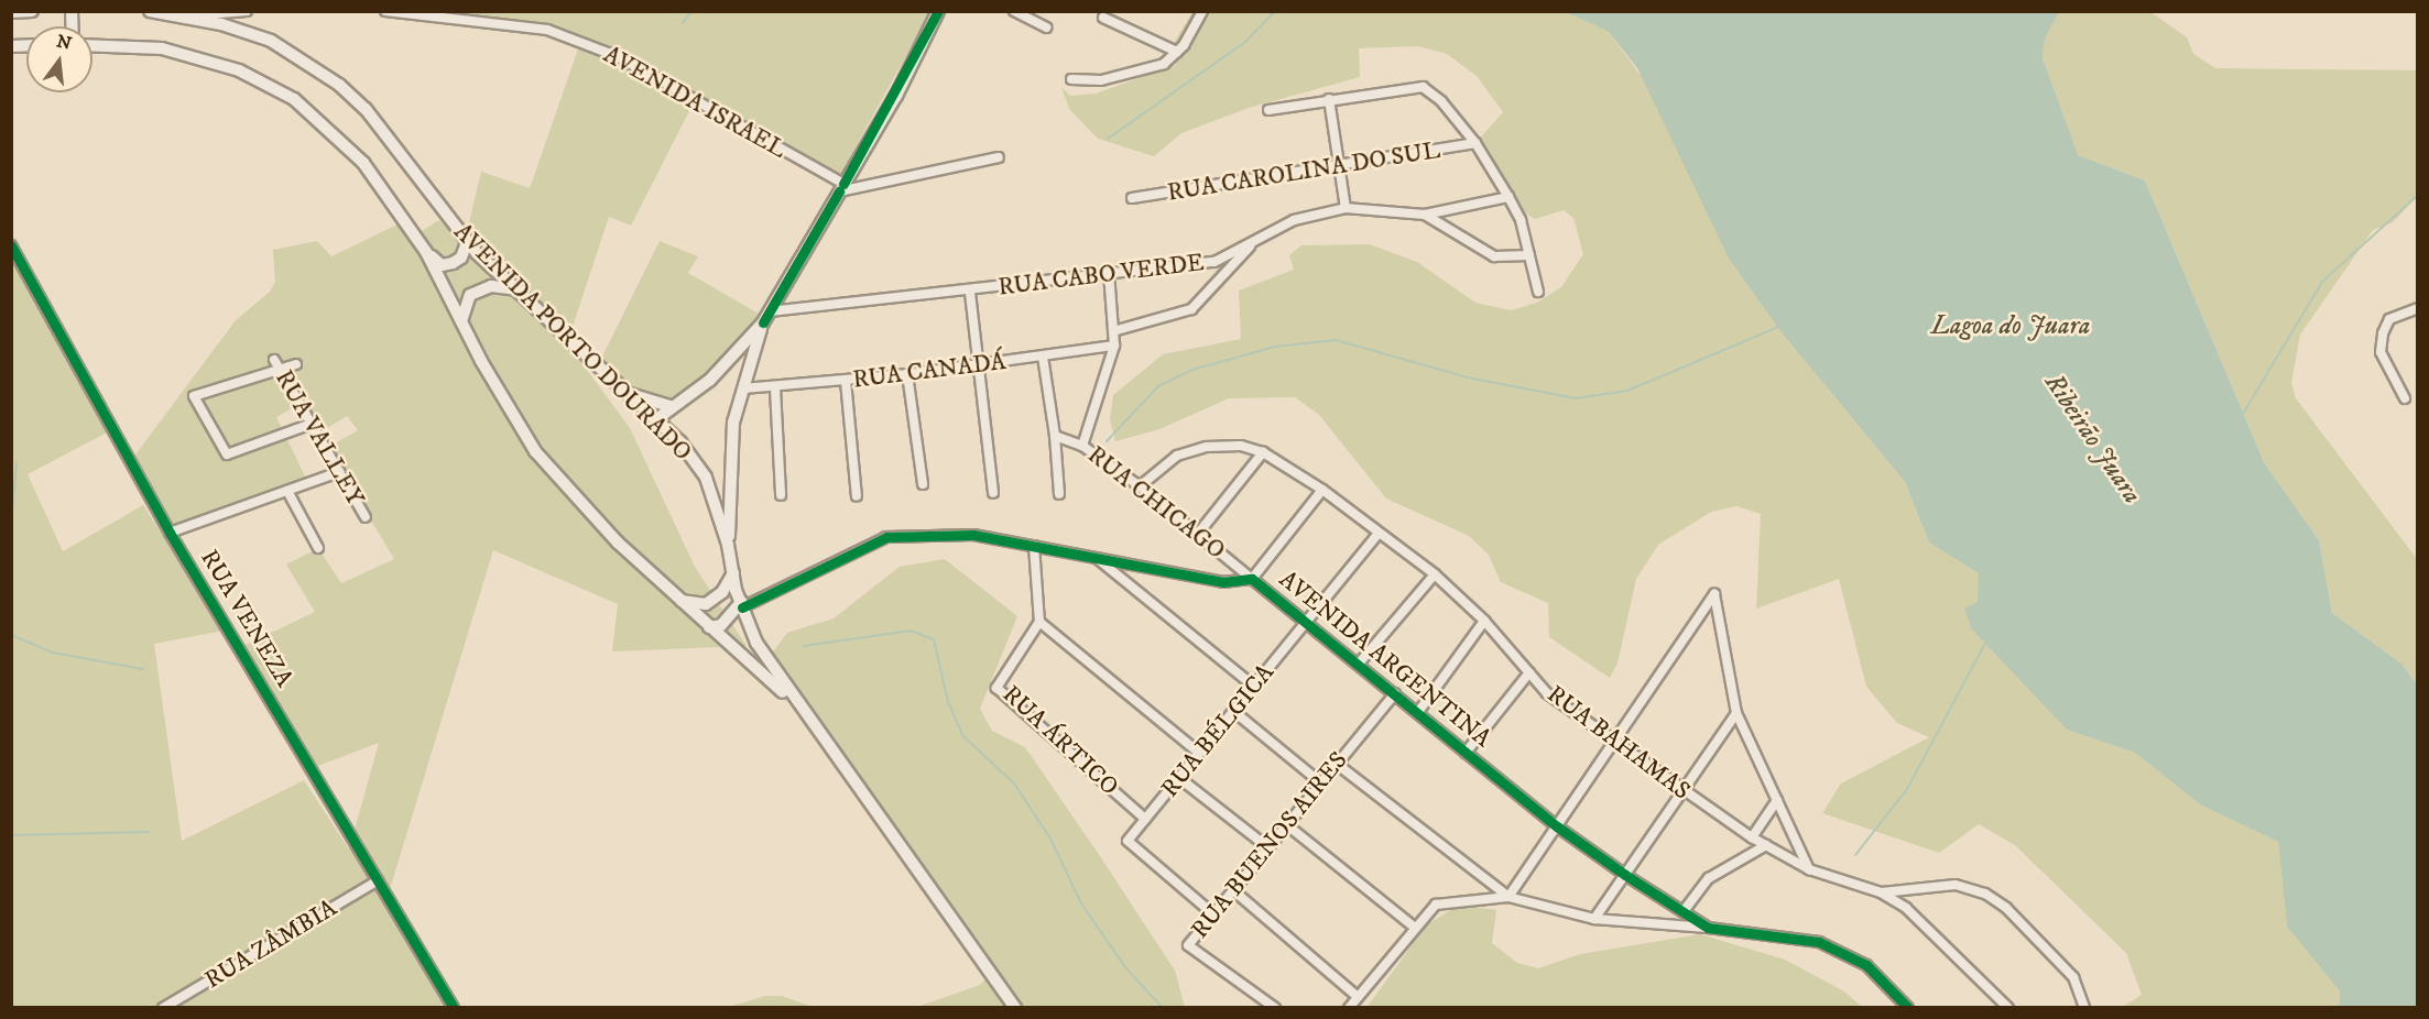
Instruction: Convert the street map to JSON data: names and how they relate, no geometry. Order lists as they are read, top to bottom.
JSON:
{
  "streets": {
    "main road": ["AVENIDA PORTO DOURADO"],
    "street": [
      "AVENIDA ISRAEL",
      "RUA CAROLINA DO SUL",
      "RUA CABO VERDE",
      "RUA CANADÁ",
      "RUA VALLEY",
      "RUA CHICAGO",
      "RUA VENEZA",
      "AVENIDA ARGENTINA",
      "RUA BÉLGICA",
      "RUA ÁRTICO",
      "RUA BAHAMAS",
      "RUA BUENOS AIRES",
      "RUA ZÂMBIA"
    ]
  },
  "crossings": [
    ["AVENIDA PORTO DOURADO", "AVENIDA ARGENTINA"],
    ["RUA CANADÁ", "RUA CHICAGO"],
    ["RUA CHICAGO", "AVENIDA ARGENTINA"],
    ["RUA CHICAGO", "RUA BAHAMAS"],
    ["RUA VENEZA", "RUA ZÂMBIA"],
    ["AVENIDA ARGENTINA", "RUA BÉLGICA"],
    ["AVENIDA ARGENTINA", "RUA BUENOS AIRES"],
    ["RUA BÉLGICA", "RUA ÁRTICO"],
    ["RUA BÉLGICA", "RUA BAHAMAS"],
    ["RUA BÉLGICA", "RUA BUENOS AIRES"]
  ],
  "water": ["Lagoa do Juara", "Ribeirão Juara"],
  "north": "top"
}
